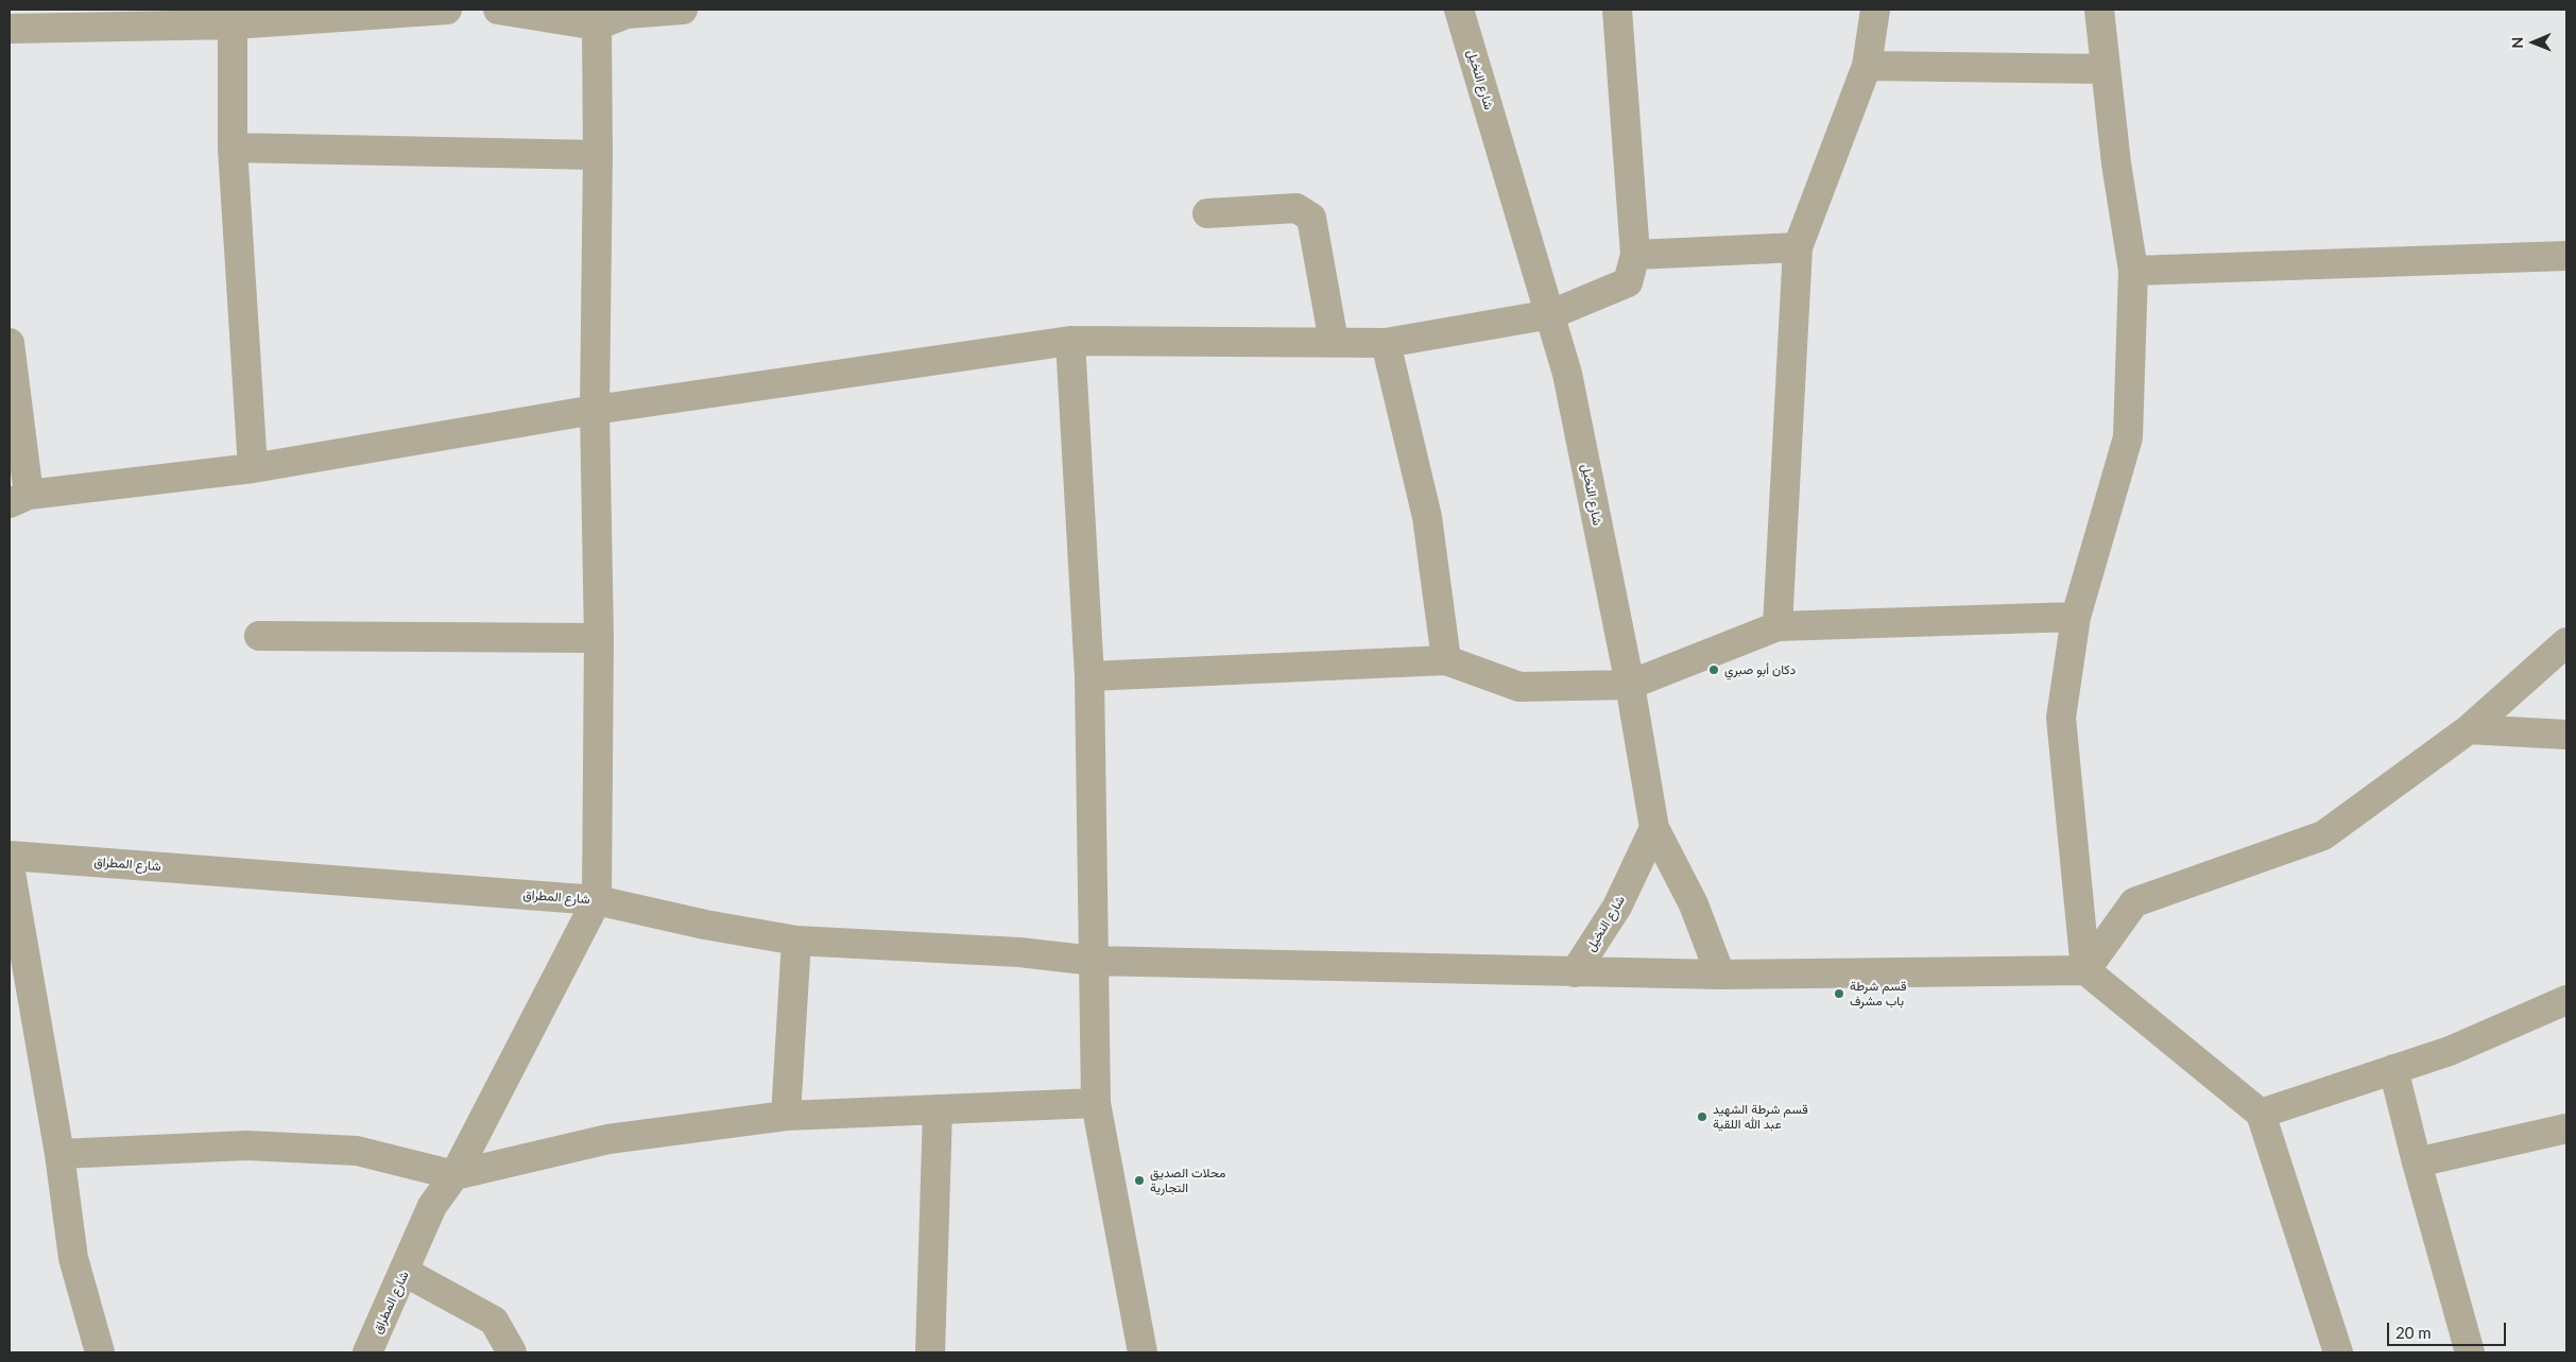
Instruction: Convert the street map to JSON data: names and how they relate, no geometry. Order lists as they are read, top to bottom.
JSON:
{
  "streets": {
    "street": ["شارع النخيل", "شارع المطراق"]
  },
  "places": [
    "دكان أبو صبري",
    "قسم شرطة باب مشرف",
    "قسم شرطة الشهيد عبد الله اللقية",
    "محلات الصديق التجارية"
  ],
  "scale_bar": "20 m",
  "north": "left"
}
